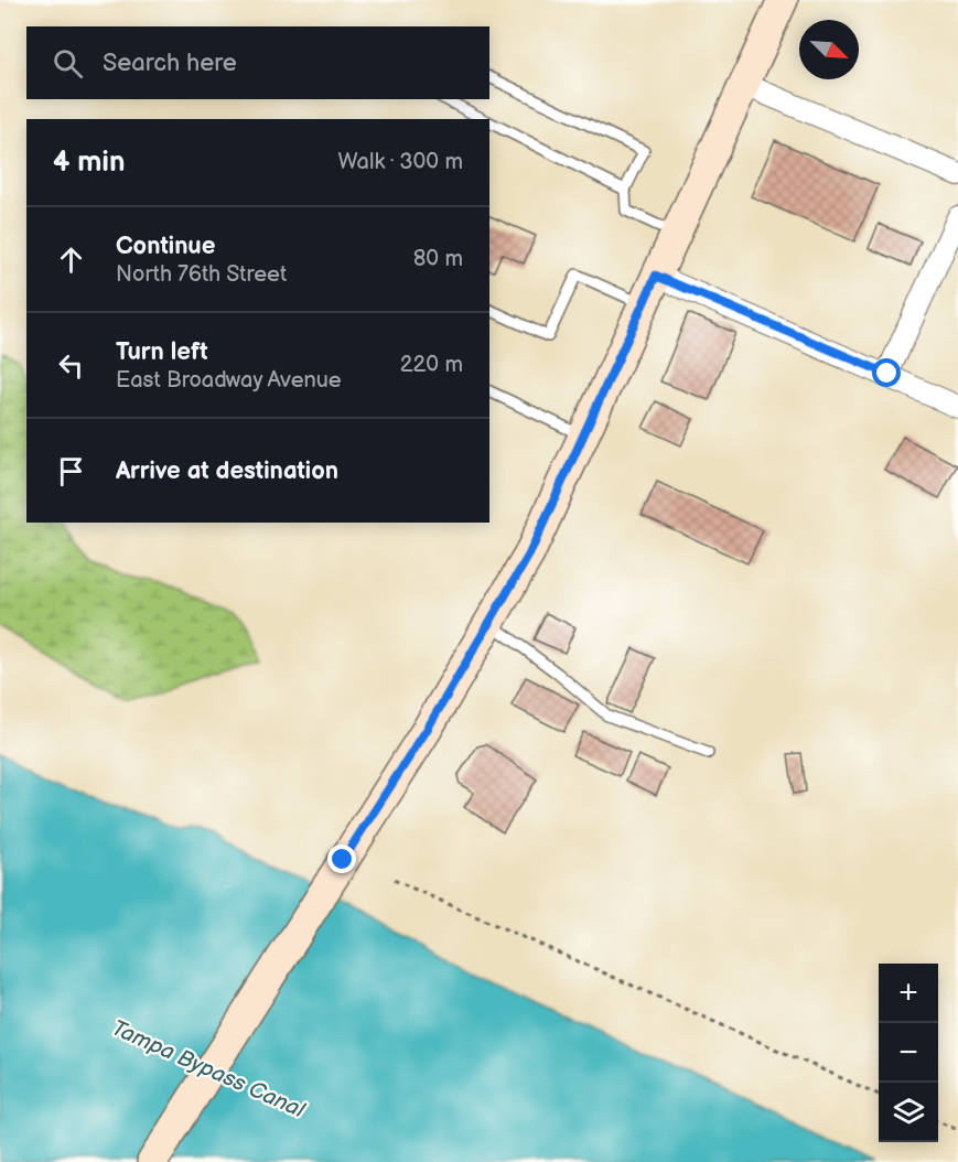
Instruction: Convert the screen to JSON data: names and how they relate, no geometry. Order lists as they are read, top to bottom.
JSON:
{
  "water": ["Tampa Bypass Canal"],
  "north": "bottom right",
  "page": {
    "search": "Search here",
    "heading": ["4 min", "Walk · 300 m"],
    "list": [
      ["Continue", "North 76th Street", "80 m"],
      ["Turn left", "East Broadway Avenue", "220 m"],
      "Arrive at destination"
    ],
    "map_buttons": ["+", "−"]
  }
}
